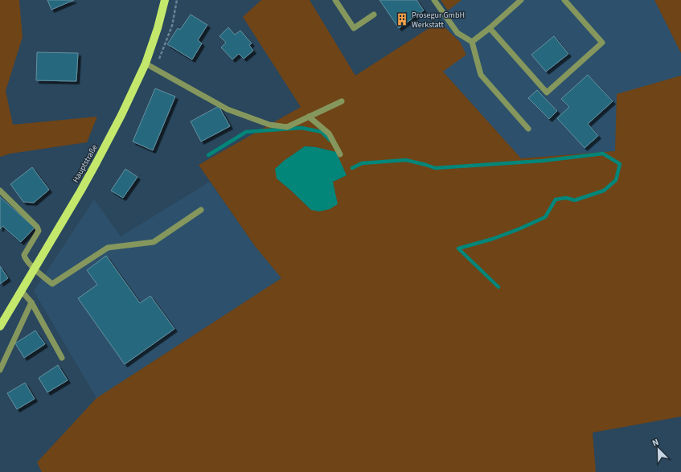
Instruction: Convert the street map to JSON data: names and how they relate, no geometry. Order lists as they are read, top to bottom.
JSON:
{
  "streets": {
    "main road": ["Hauptstraße"]
  },
  "places": {
    "building": ["Prosegur GmbH Werkstatt"]
  },
  "north": "top left"
}
